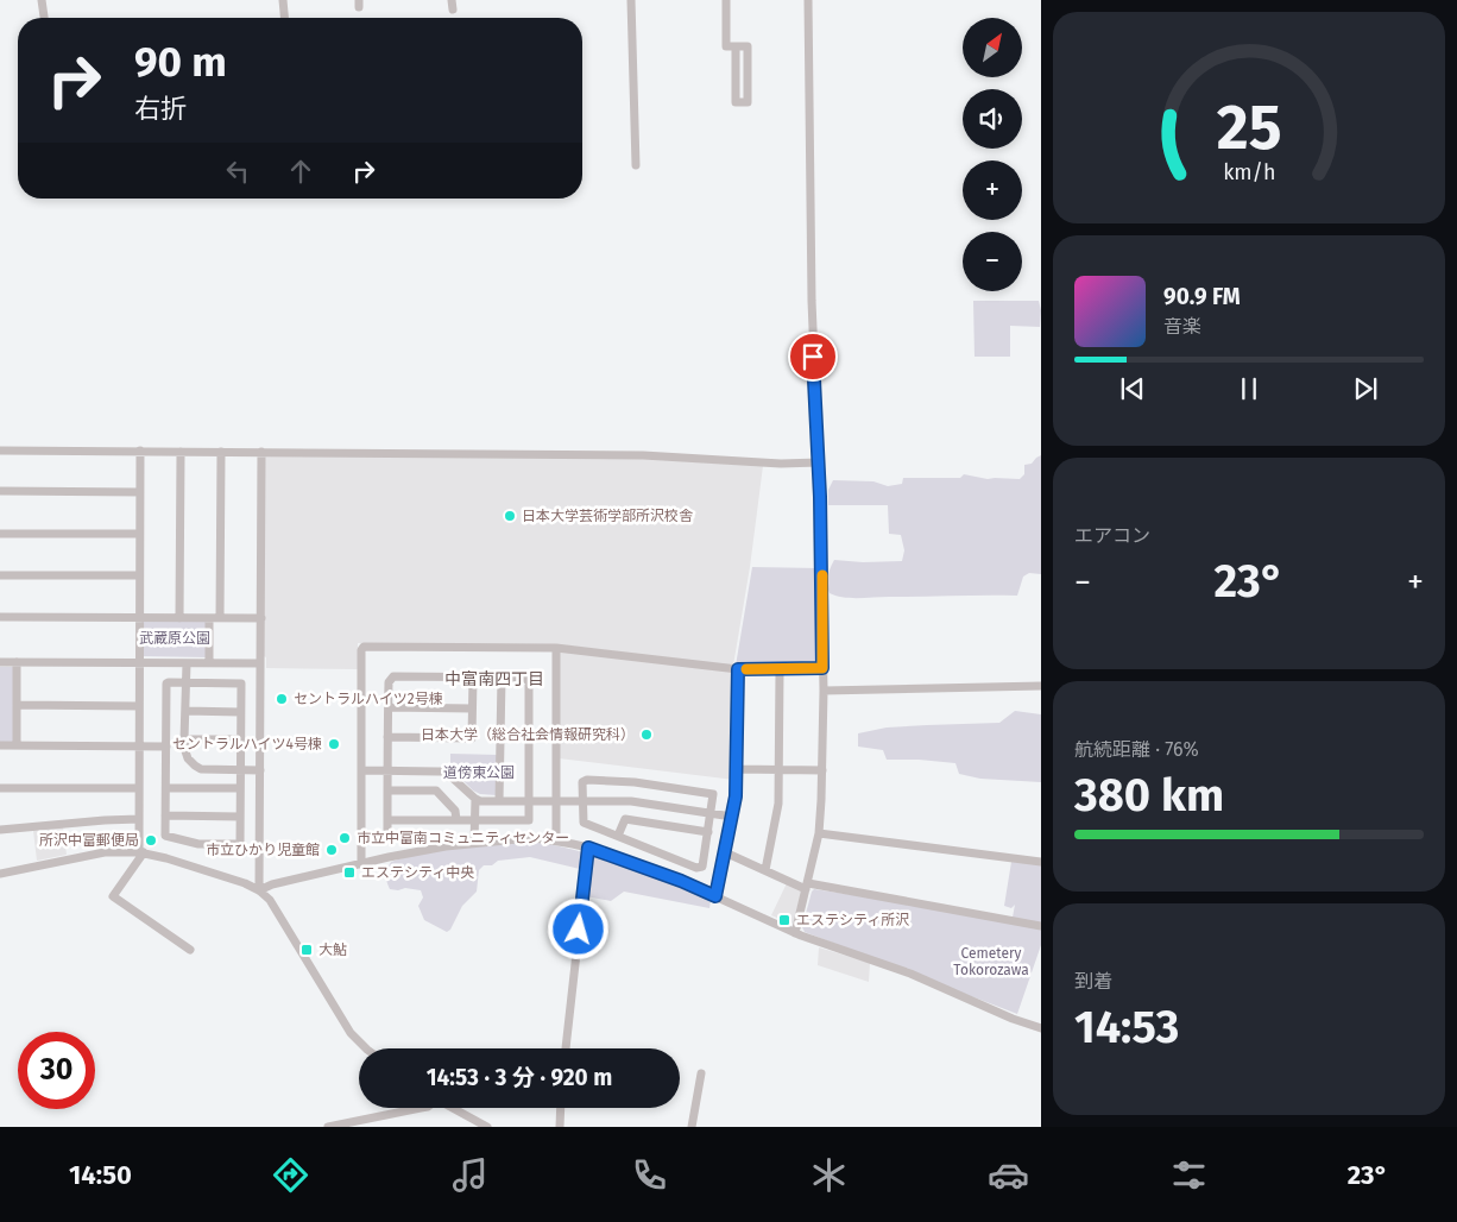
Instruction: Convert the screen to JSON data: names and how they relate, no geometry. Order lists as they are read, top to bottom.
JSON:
{
  "districts": ["中富南四丁目"],
  "parks": ["武蔵原公園", "道傍東公園", "Cemetery Tokorozawa"],
  "places": {
    "other": [
      "日本大学芸術学部所沢校舎",
      "セントラルハイツ2号棟",
      "日本大学（総合社会情報研究科）",
      "セントラルハイツ4号棟",
      "市立中富南コミュニティセンター",
      "所沢中富郵便局",
      "市立ひかり児童館"
    ],
    "transit": ["エステシティ中央", "エステシティ所沢", "大鮎"]
  },
  "north": "top right",
  "page": {
    "map_buttons": ["+", "−"],
    "turn": ["90 m", "右折"],
    "song": ["90.9 FM", "音楽"],
    "tile": [
      "エアコン",
      ["航続距離 · 76%", "380 km"],
      ["到着", "14:53"]
    ],
    "heat": ["−", "23°", "+"],
    "limit": "30",
    "trip": "14:53 · 3 分 · 920 m",
    "tabs": ["14:50", "23°"],
    "gauge": ["25", "km/h"]
  }
}
